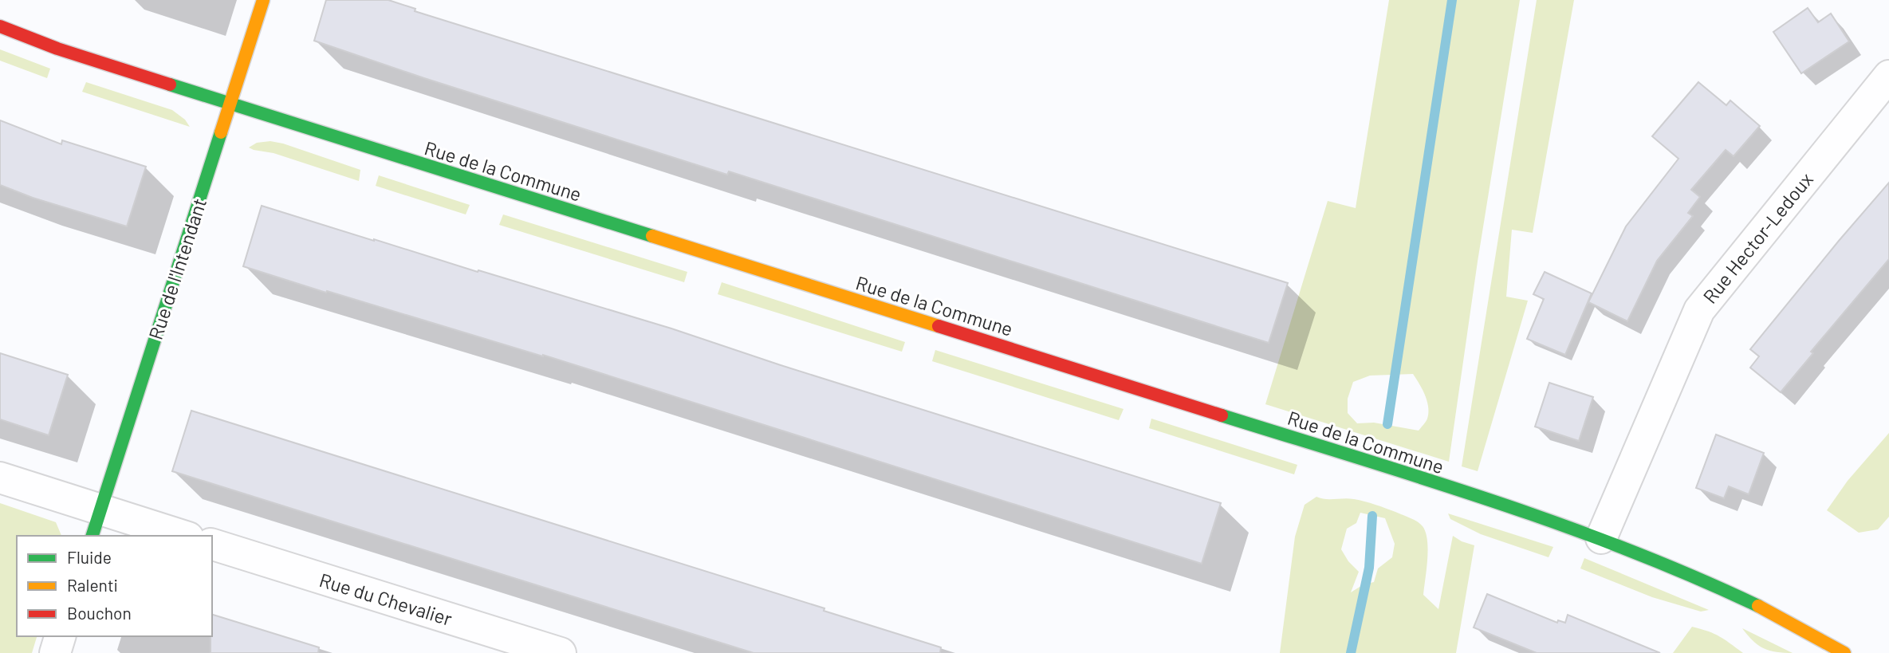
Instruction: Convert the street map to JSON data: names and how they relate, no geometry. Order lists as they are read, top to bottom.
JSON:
{
  "streets": {
    "street": [
      "Rue de la Commune",
      "Rue Hector-Ledoux",
      "Rue de l'Intendant",
      "Rue du Chevalier"
    ]
  },
  "crossings": [
    ["Rue de la Commune", "Rue Hector-Ledoux"],
    ["Rue de la Commune", "Rue de l'Intendant"]
  ],
  "legend": ["Fluide", "Ralenti", "Bouchon"]
}
